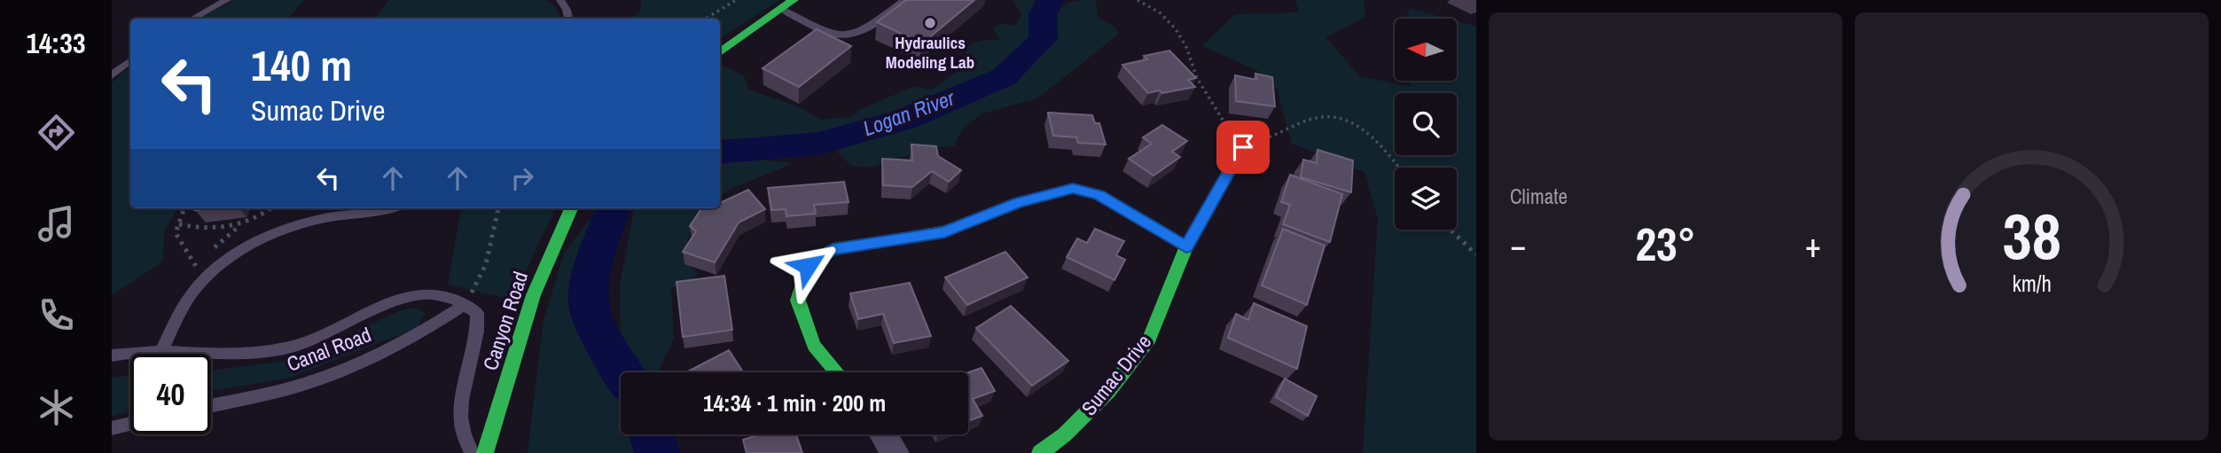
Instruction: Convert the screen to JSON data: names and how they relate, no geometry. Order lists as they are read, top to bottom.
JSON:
{
  "streets": {
    "street": ["Canyon Road", "Sumac Drive"],
    "lane": ["Canal Road"]
  },
  "water": ["Logan River"],
  "places": ["Hydraulics Modeling Lab"],
  "north": "left",
  "page": {
    "tabs": "14:33",
    "tile": "Climate",
    "turn": ["140 m", "Sumac Drive"],
    "heat": ["−", "23°", "+"],
    "limit": "40",
    "trip": "14:34 · 1 min · 200 m",
    "gauge": ["38", "km/h"]
  }
}
